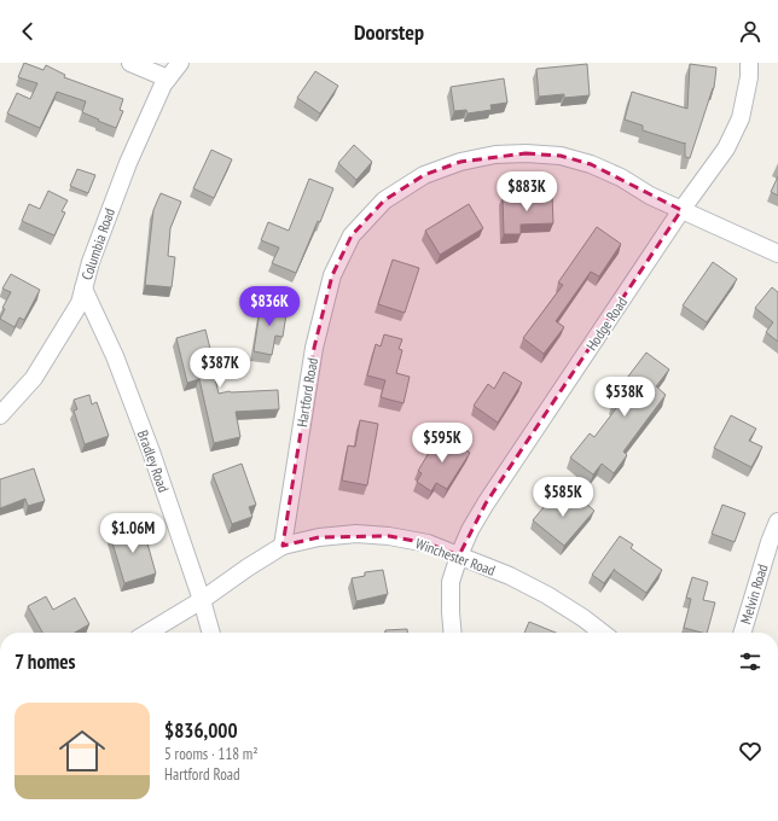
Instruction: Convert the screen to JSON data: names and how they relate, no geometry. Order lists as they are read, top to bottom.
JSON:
{
  "streets": {
    "street": [
      "Columbia Road",
      "Hodge Road",
      "Hartford Road",
      "Bradley Road",
      "Winchester Road",
      "Melvin Road"
    ]
  },
  "crossings": [
    ["Columbia Road", "Bradley Road"],
    ["Hodge Road", "Hartford Road"],
    ["Hodge Road", "Winchester Road"],
    ["Hartford Road", "Winchester Road"],
    ["Bradley Road", "Winchester Road"]
  ],
  "page": {
    "header": "Doorstep",
    "price": [
      "$883K",
      "$836K",
      "$387K",
      "$538K",
      "$595K",
      "$585K",
      "$1.06M"
    ],
    "heading": "7 homes",
    "list": [
      {
        "name": "$836,000",
        "note": "5 rooms · 118 m² · Hartford Road"
      }
    ]
  }
}
